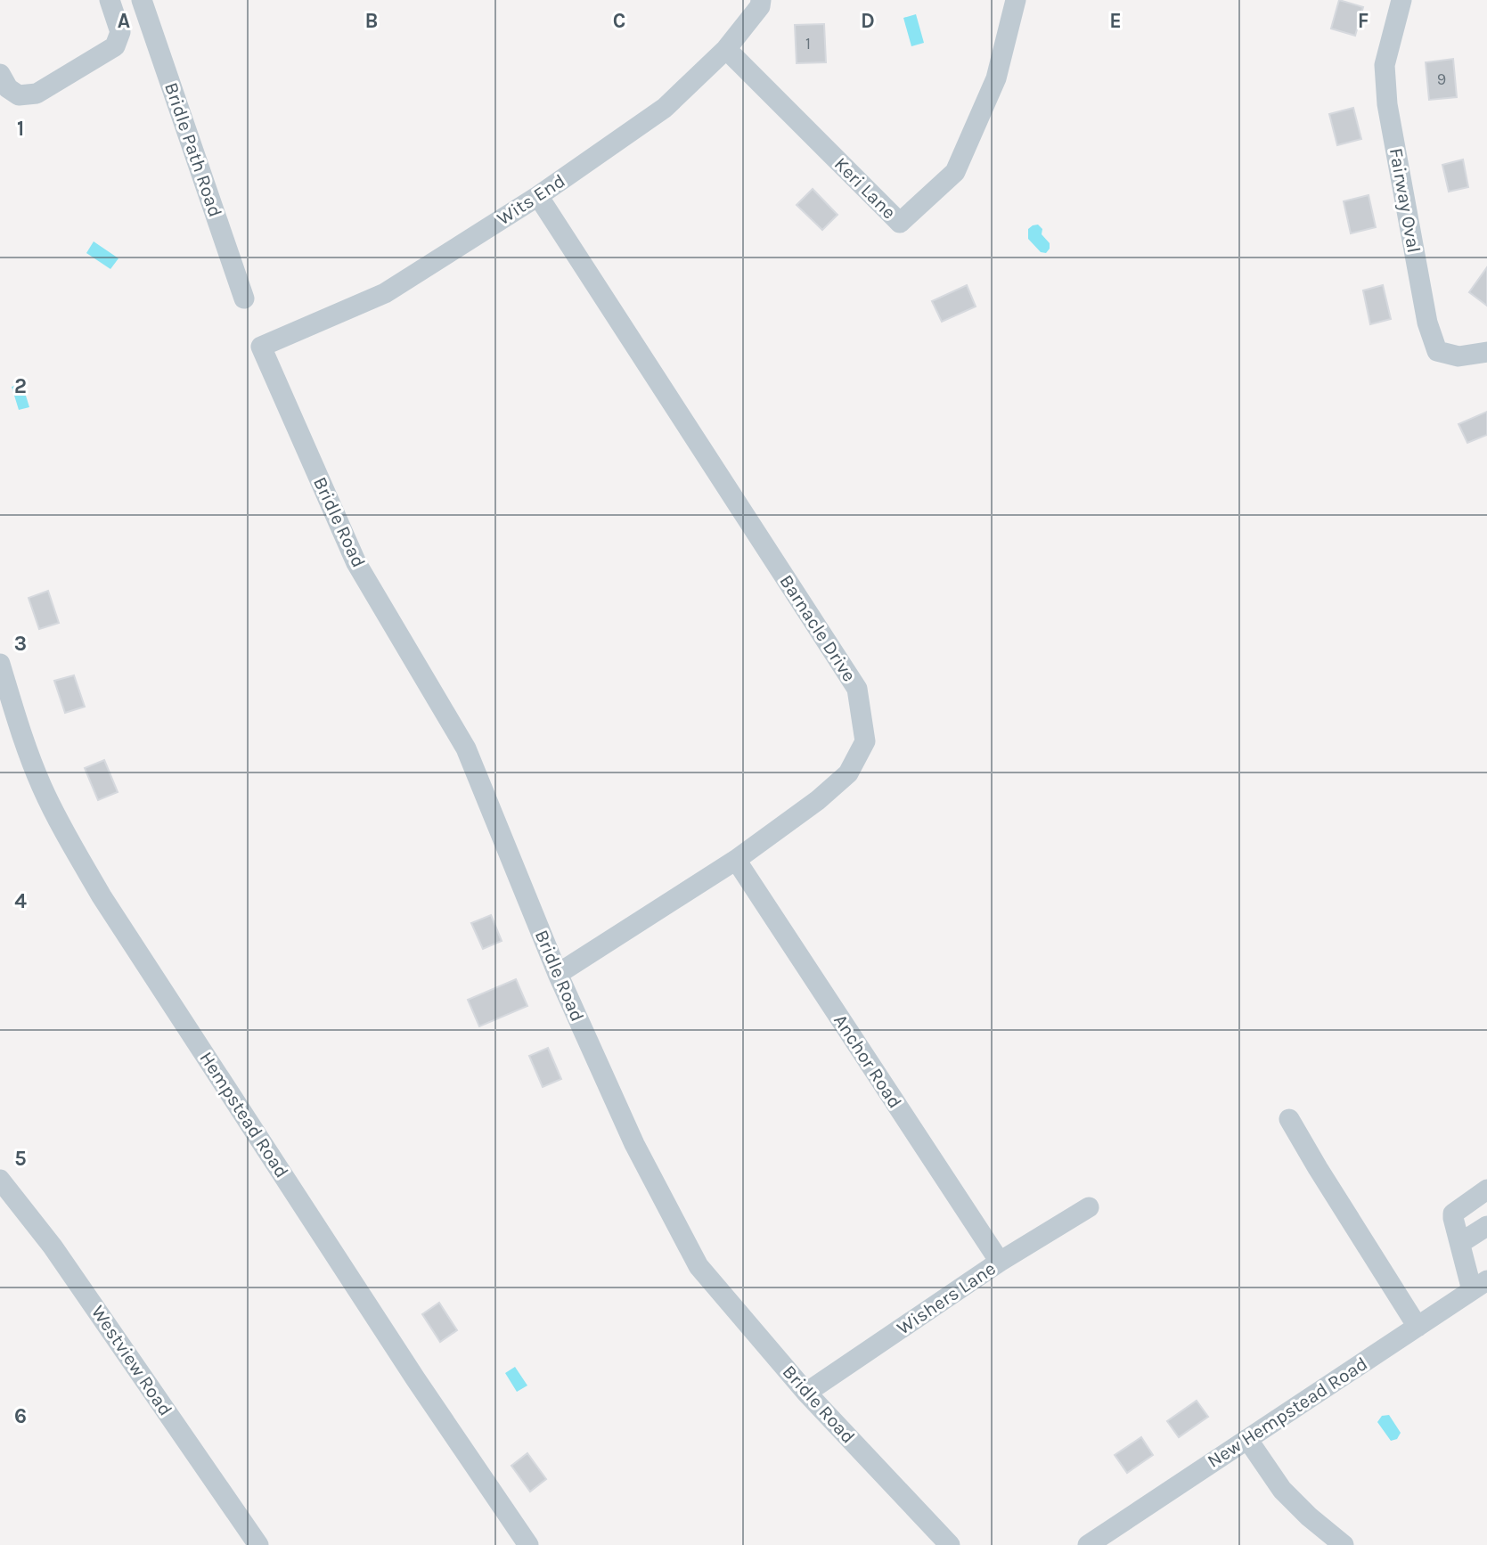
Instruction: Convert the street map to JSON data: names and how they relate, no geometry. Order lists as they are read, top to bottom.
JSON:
{
  "streets": {
    "street": [
      "Bridle Path Road",
      "Keri Lane",
      "Wits End",
      "Fairway Oval",
      "Bridle Road",
      "Barnacle Drive",
      "Anchor Road",
      "Hempstead Road",
      "Wishers Lane",
      "Westview Road",
      "New Hempstead Road"
    ]
  },
  "crossings": [
    ["Keri Lane", "Wits End"],
    ["Wits End", "Bridle Road"],
    ["Wits End", "Barnacle Drive"],
    ["Bridle Road", "Barnacle Drive"],
    ["Bridle Road", "Wishers Lane"],
    ["Barnacle Drive", "Anchor Road"],
    ["Anchor Road", "Wishers Lane"]
  ],
  "house_numbers": ["1", "9"],
  "grid": {
    "columns": [
      "A",
      "B",
      "C",
      "D",
      "E",
      "F"
    ],
    "rows": [
      "1",
      "2",
      "3",
      "4",
      "5",
      "6"
    ]
  }
}
